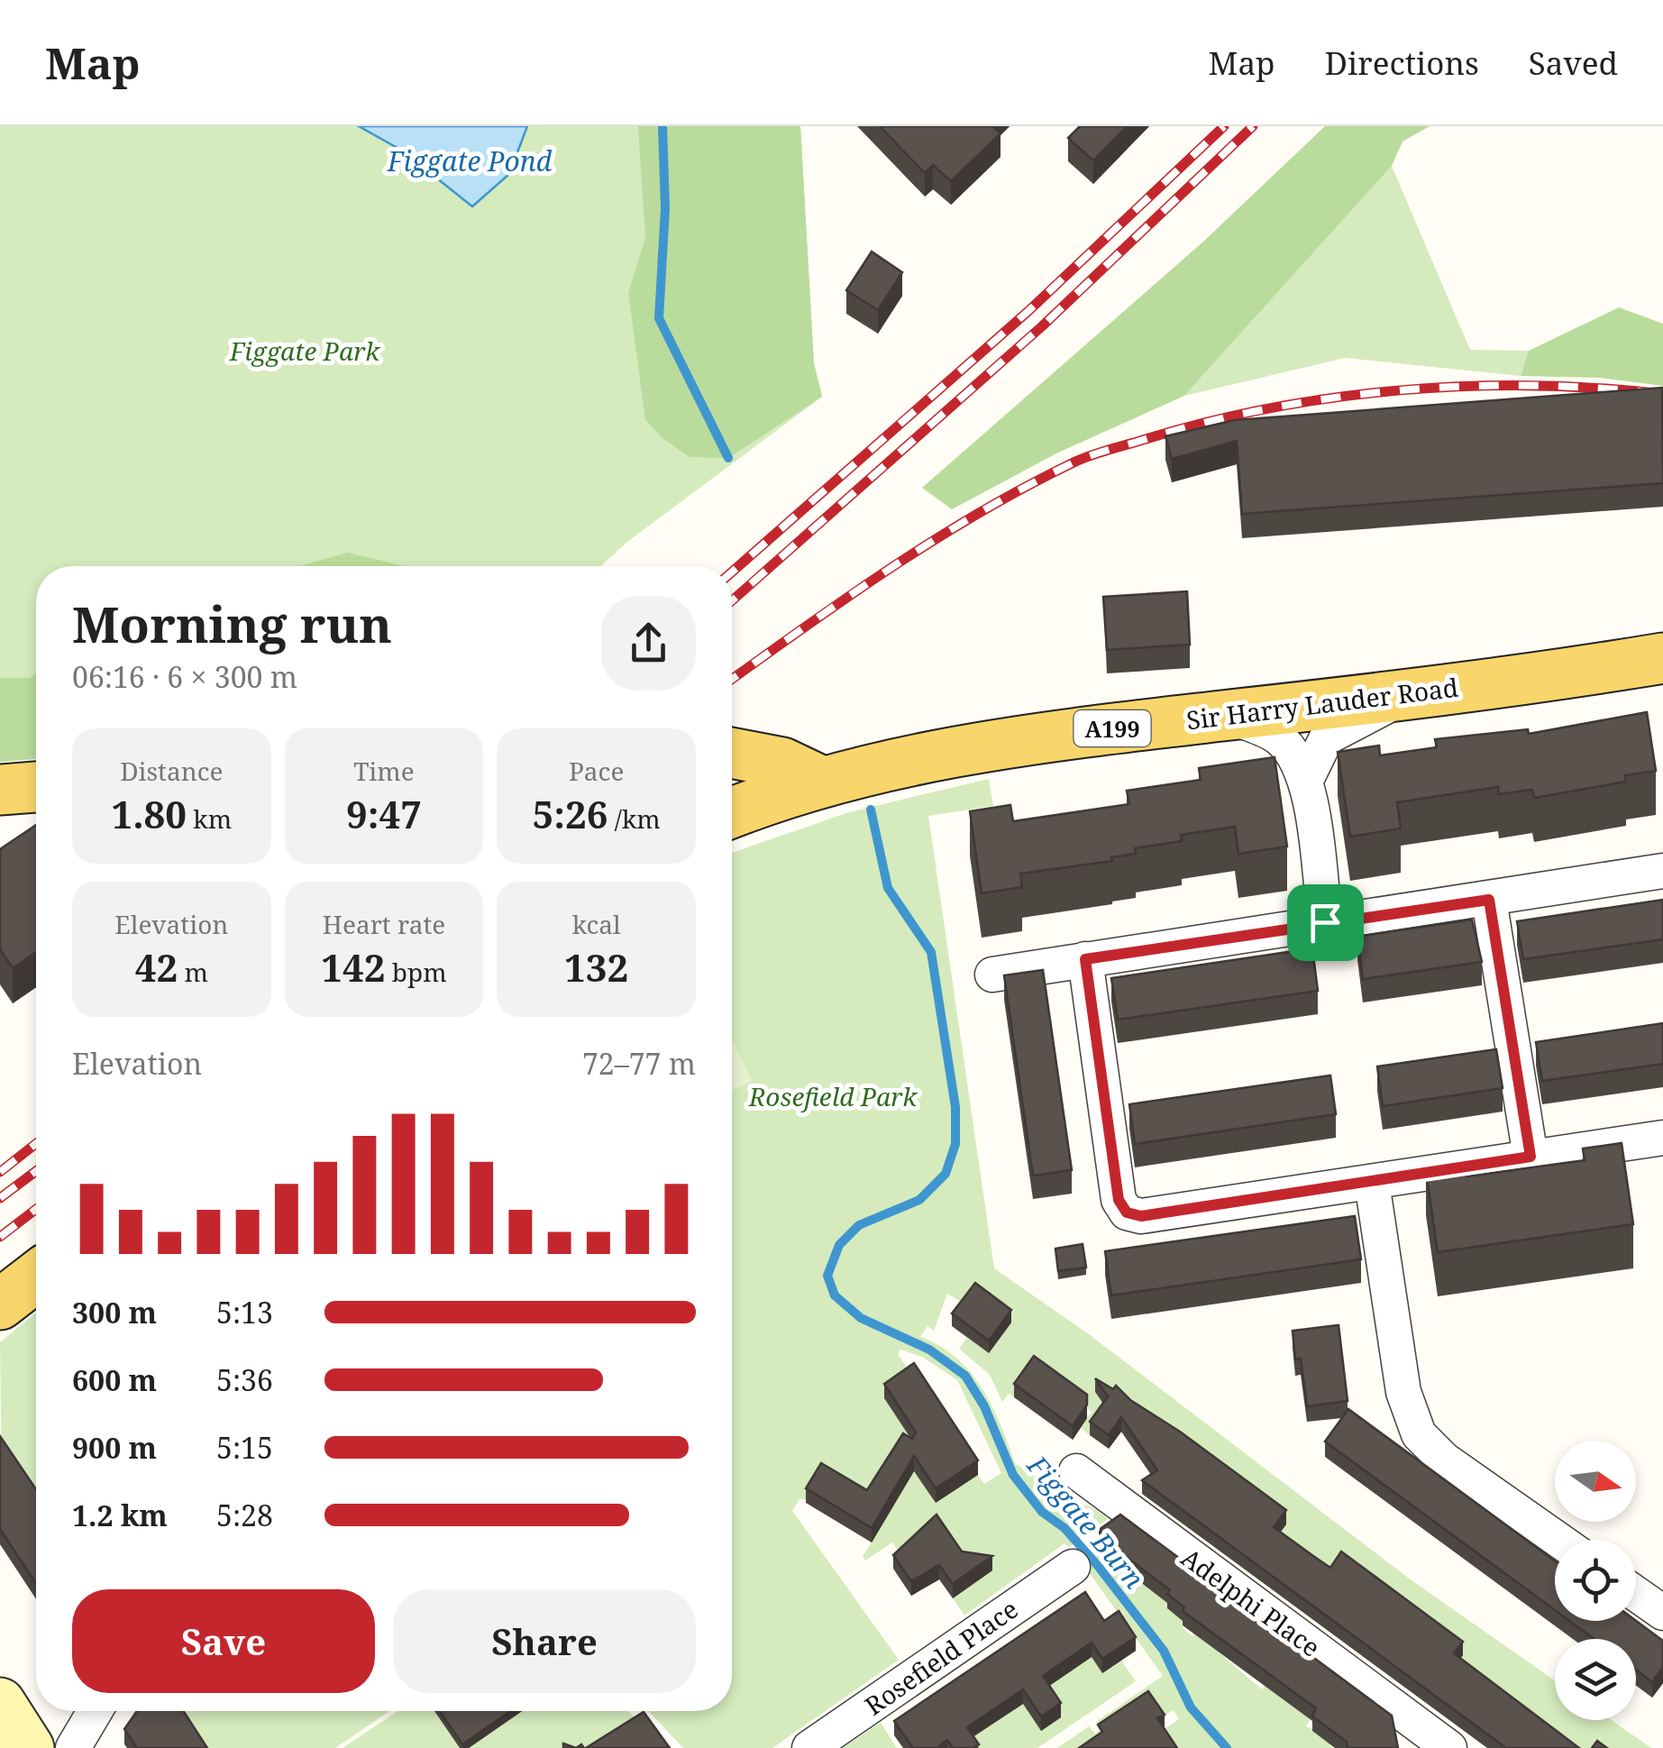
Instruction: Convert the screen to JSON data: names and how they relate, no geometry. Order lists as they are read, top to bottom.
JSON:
{
  "streets": {
    "main road": ["Sir Harry Lauder Road", "A199"],
    "street": ["Adelphi Place", "Rosefield Place"]
  },
  "water": ["Figgate Pond", "Figgate Burn"],
  "parks": ["Figgate Park", "Rosefield Park"],
  "north": "right",
  "page": {
    "header": "Map",
    "nav": ["Map", "Directions", "Saved"],
    "heading": ["Morning run", "06:16 · 6 × 300 m"],
    "stats": [
      ["Distance", "1.80 km"],
      ["Time", "9:47"],
      ["Pace", "5:26 /km"],
      ["Elevation", "42 m"],
      ["Heart rate", "142 bpm"],
      ["kcal", "132"]
    ],
    "chart": ["Elevation", "72–77 m"],
    "list": [
      {
        "name": "300 m",
        "note": "5:13"
      },
      {
        "name": "600 m",
        "note": "5:36"
      },
      {
        "name": "900 m",
        "note": "5:15"
      },
      {
        "name": "1.2 km",
        "note": "5:28"
      }
    ],
    "buttons": ["Save", "Share"]
  }
}
